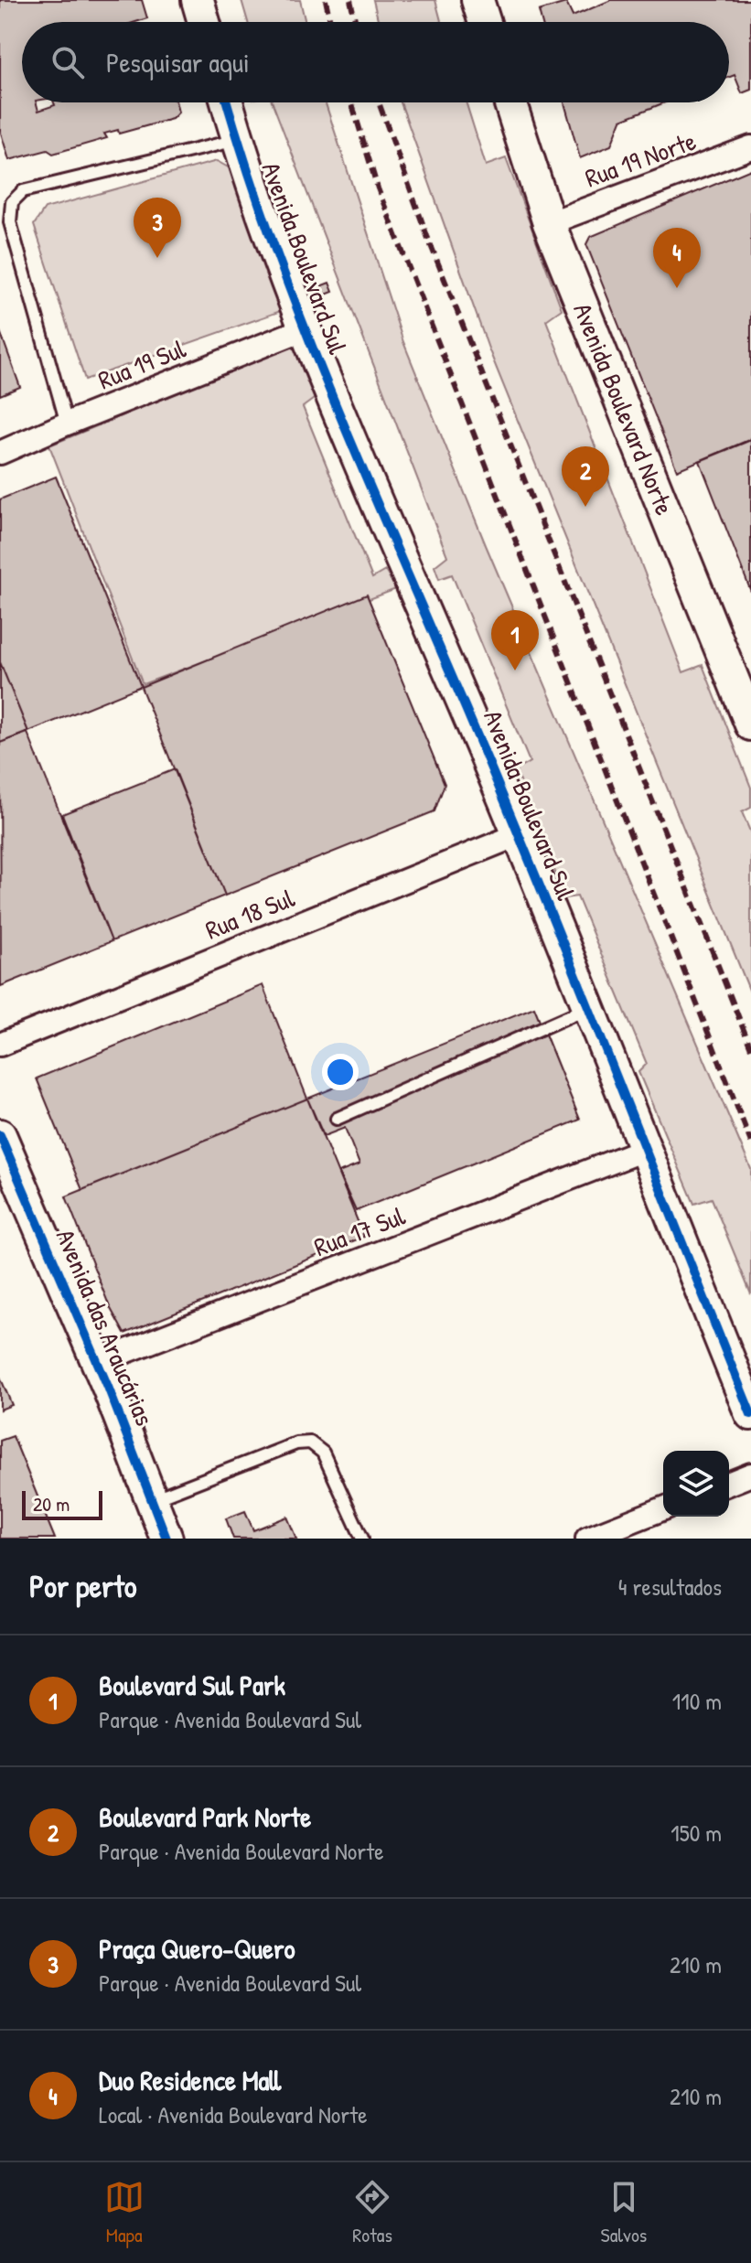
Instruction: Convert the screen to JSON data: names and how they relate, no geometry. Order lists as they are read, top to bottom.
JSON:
{
  "streets": {
    "street": [
      "Rua 19 Norte",
      "Avenida Boulevard Sul",
      "Rua 19 Sul",
      "Avenida Boulevard Norte",
      "Rua 18 Sul",
      "Rua 17 Sul",
      "Avenida das Araucárias"
    ]
  },
  "crossings": [
    ["Rua 19 Norte", "Avenida Boulevard Norte"],
    ["Avenida Boulevard Sul", "Rua 19 Sul"],
    ["Avenida Boulevard Sul", "Rua 18 Sul"],
    ["Avenida Boulevard Sul", "Rua 17 Sul"],
    ["Rua 17 Sul", "Avenida das Araucárias"]
  ],
  "scale_bar": "20 m",
  "page": {
    "search": "Pesquisar aqui",
    "pins": [
      "3",
      "4",
      "2",
      "1"
    ],
    "scale": "20 m",
    "heading": ["Por perto", "4 resultados"],
    "list": [
      {
        "mark": "1",
        "name": "Boulevard Sul Park",
        "note": "Parque · Avenida Boulevard Sul",
        "value": "110 m"
      },
      {
        "mark": "2",
        "name": "Boulevard Park Norte",
        "note": "Parque · Avenida Boulevard Norte",
        "value": "150 m"
      },
      {
        "mark": "3",
        "name": "Praça Quero-Quero",
        "note": "Parque · Avenida Boulevard Sul",
        "value": "210 m"
      },
      {
        "mark": "4",
        "name": "Duo Residence Mall",
        "note": "Local · Avenida Boulevard Norte",
        "value": "210 m"
      }
    ],
    "nav": ["Mapa", "Rotas", "Salvos"]
  }
}
